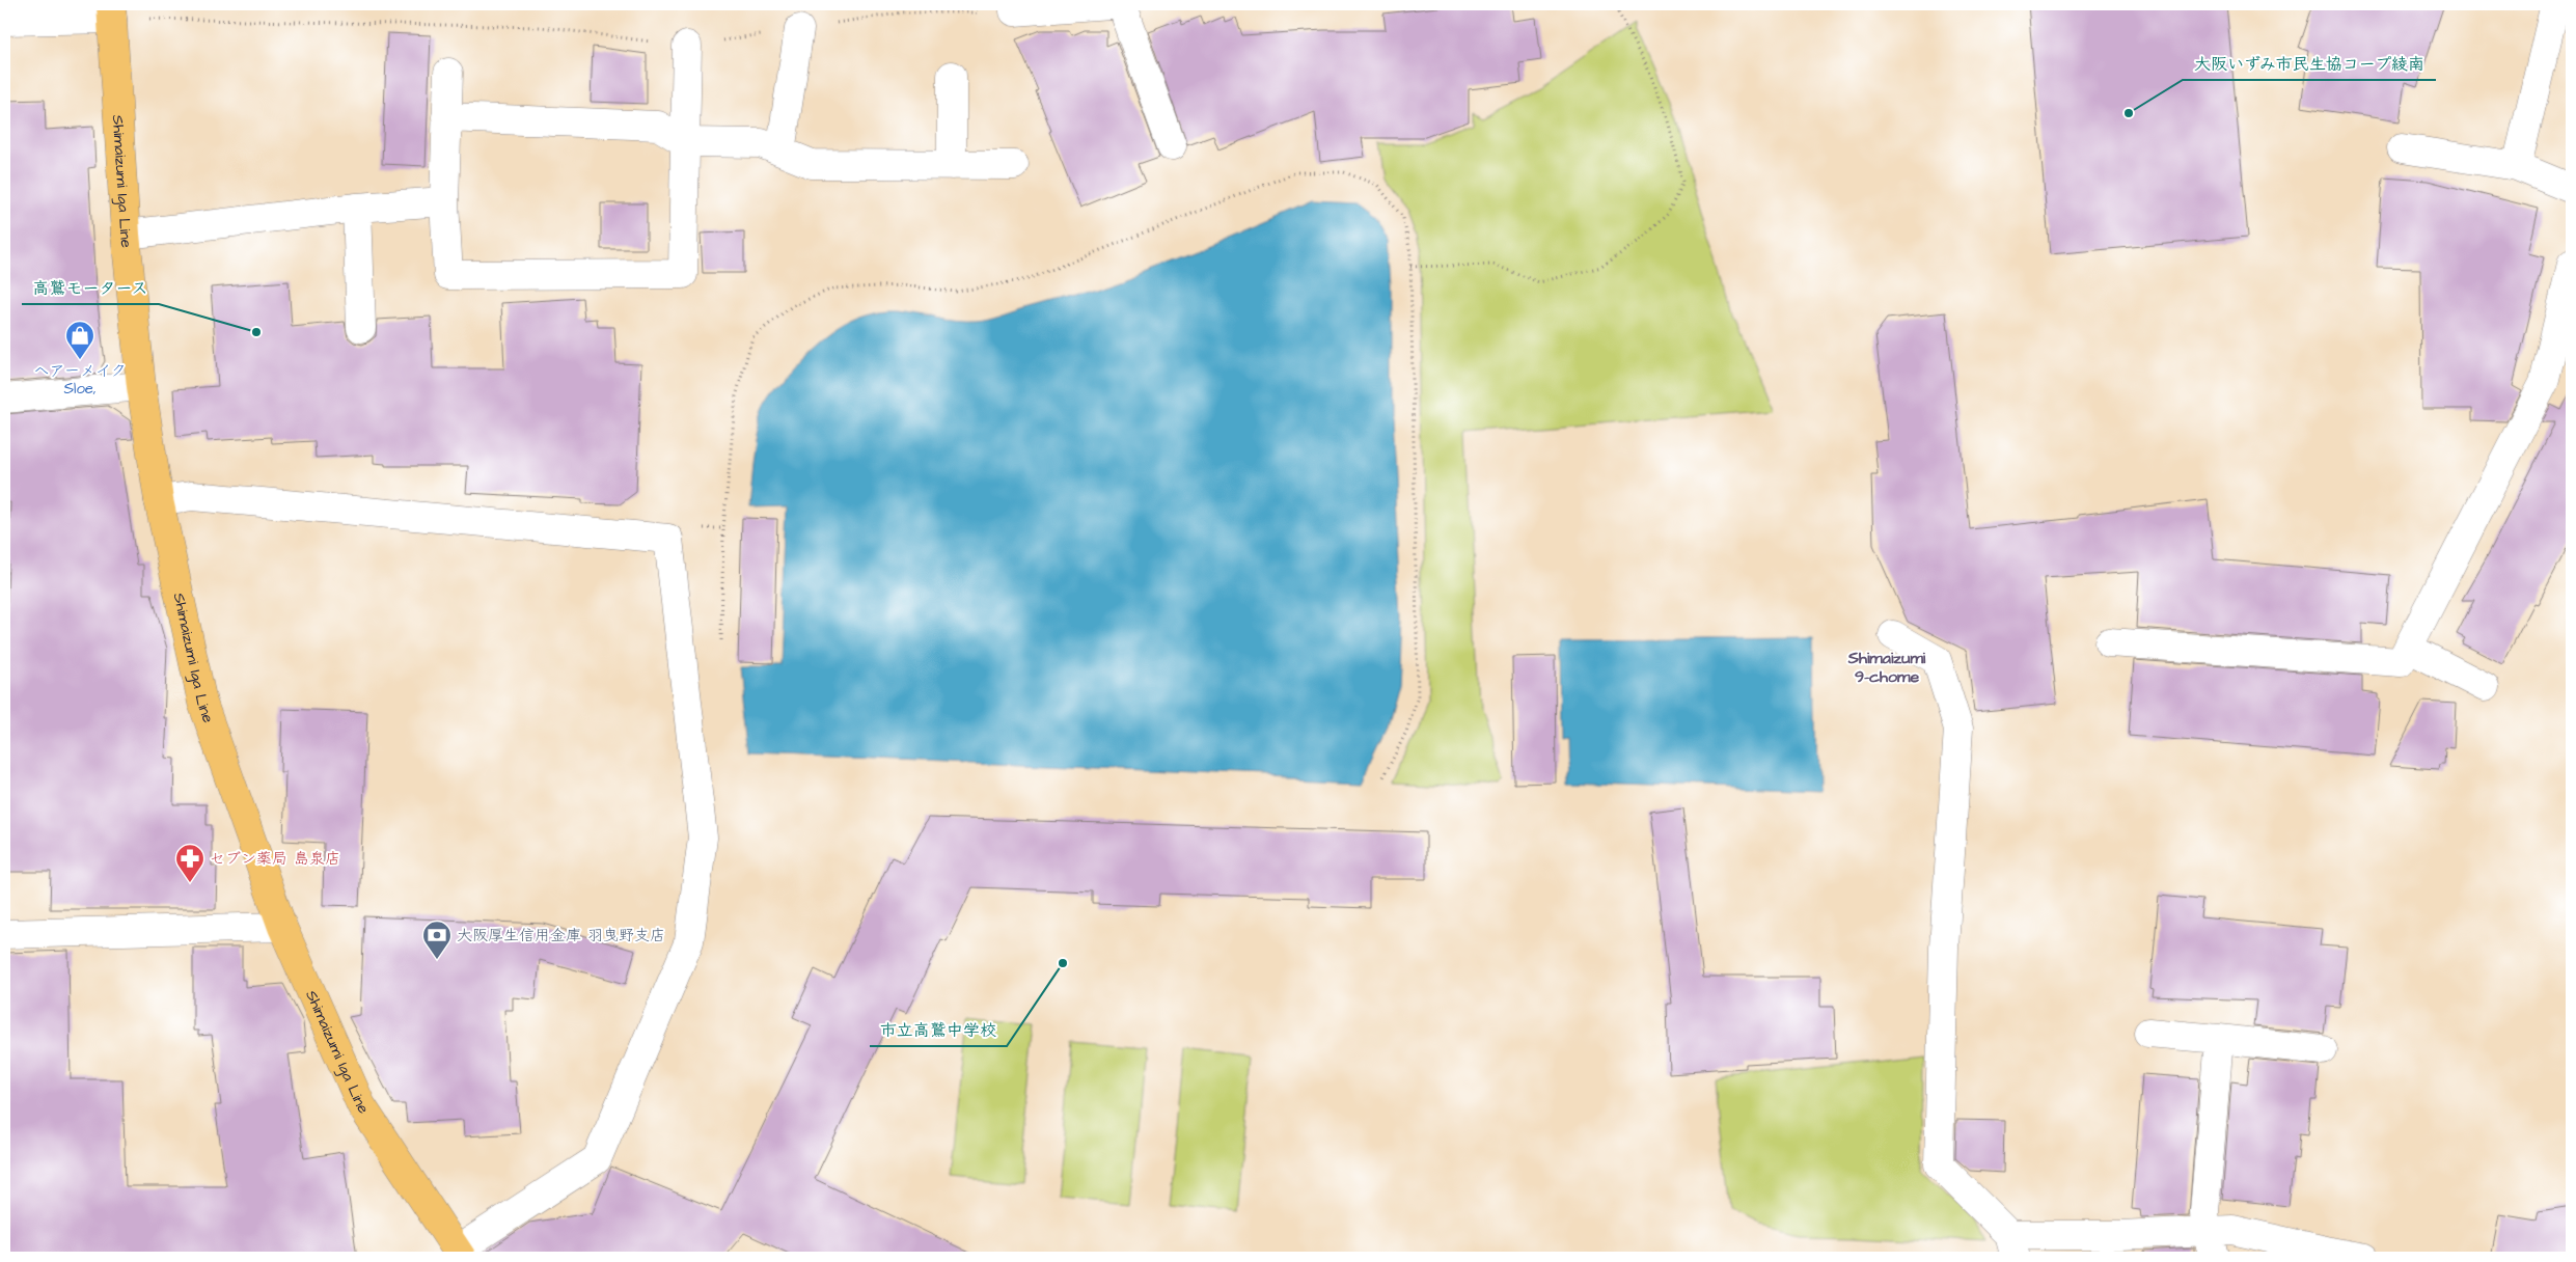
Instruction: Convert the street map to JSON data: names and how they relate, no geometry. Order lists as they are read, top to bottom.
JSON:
{
  "streets": {
    "main road": ["Shimaizumi Iga Line"]
  },
  "districts": ["Shimaizumi 9-chome"],
  "places": {
    "other": ["大阪いずみ市民生協コープ綾南", "高鷲モータース", "市立高鷲中学校"],
    "shop": ["ヘアーメイク Sloe,"],
    "pharmacy": ["セブン薬局 島泉店"],
    "bank": ["大阪厚生信用金庫 羽曳野支店"]
  }
}
